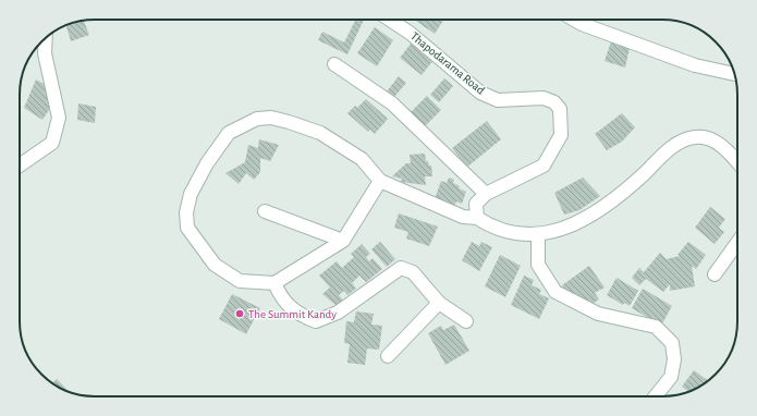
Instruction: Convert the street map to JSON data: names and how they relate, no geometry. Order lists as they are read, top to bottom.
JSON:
{
  "streets": {
    "street": ["Thapodarama Road"]
  },
  "places": ["The Summit Kandy"]
}
